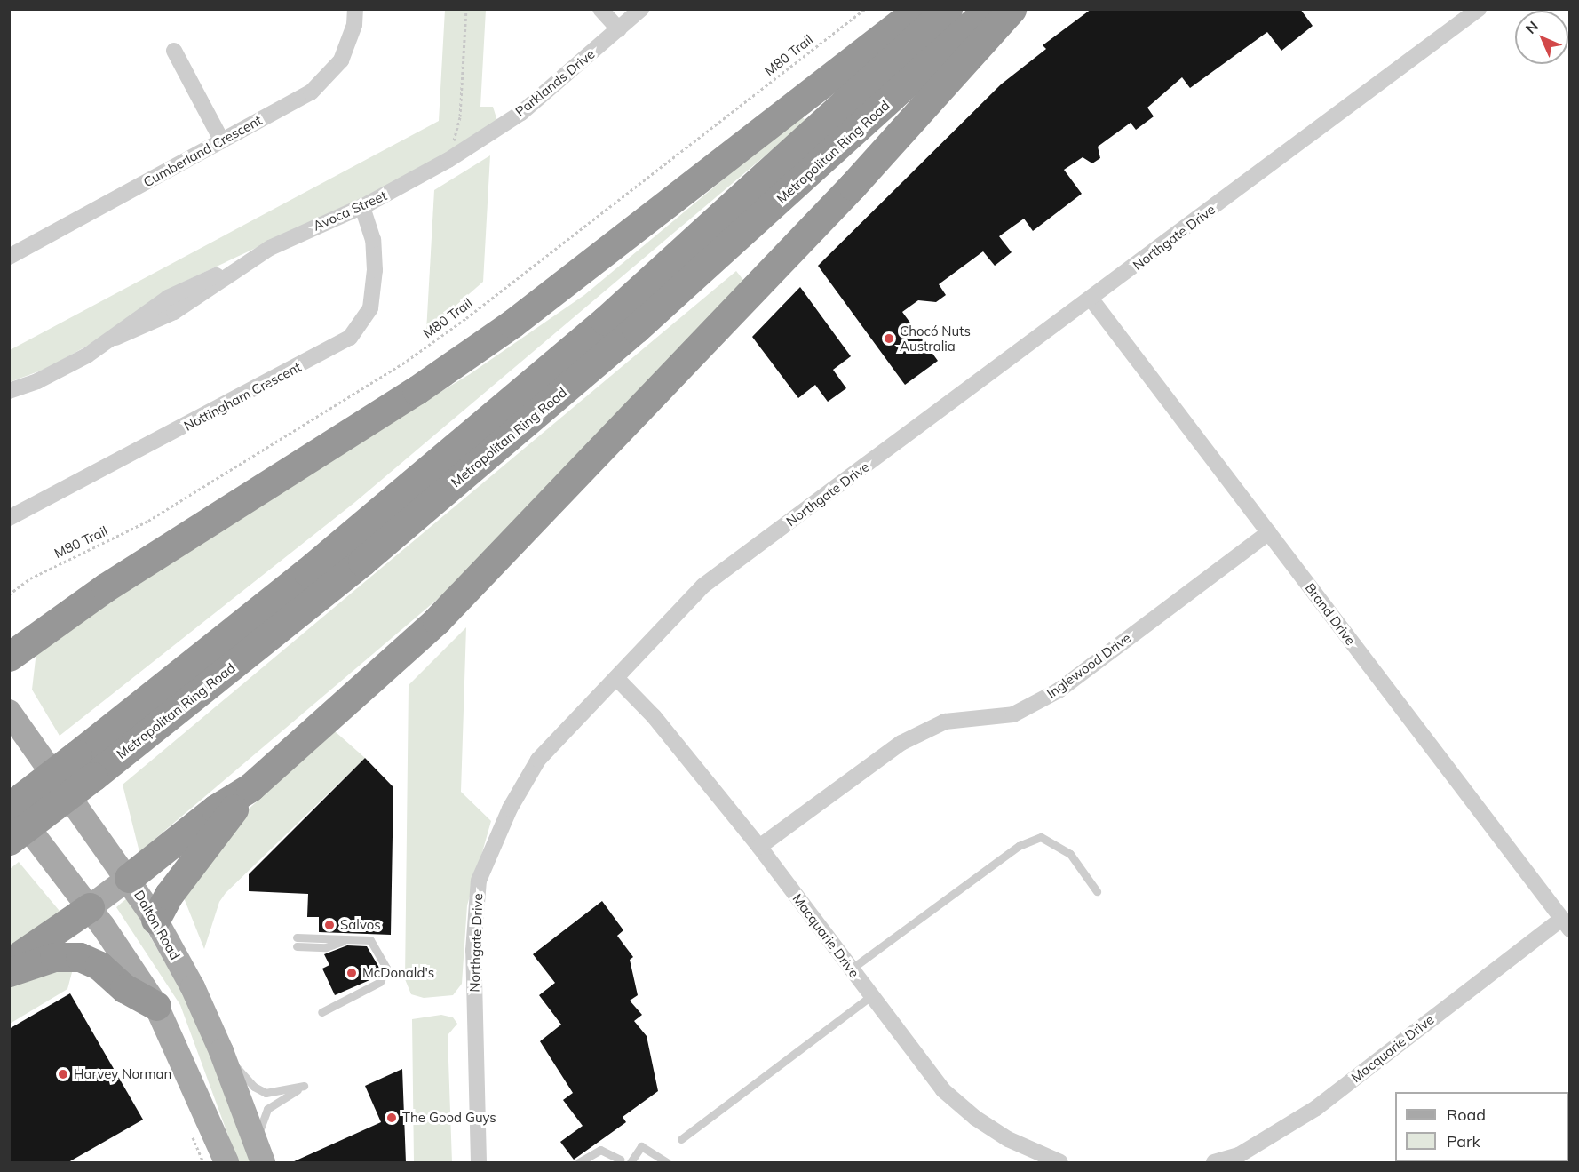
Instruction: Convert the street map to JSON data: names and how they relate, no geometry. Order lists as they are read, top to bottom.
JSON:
{
  "streets": {
    "highway": ["Metropolitan Ring Road"],
    "main road": ["Dalton Road"],
    "street": [
      "Parklands Drive",
      "Cumberland Crescent",
      "Avoca Street",
      "Northgate Drive",
      "Nottingham Crescent",
      "Brand Drive",
      "Inglewood Drive",
      "Macquarie Drive"
    ],
    "path": ["M80 Trail"]
  },
  "crossings": [
    ["Parklands Drive", "Avoca Street"],
    ["Avoca Street", "Nottingham Crescent"],
    ["Northgate Drive", "Brand Drive"],
    ["Northgate Drive", "Macquarie Drive"],
    ["Brand Drive", "Inglewood Drive"],
    ["Brand Drive", "Macquarie Drive"],
    ["Inglewood Drive", "Macquarie Drive"]
  ],
  "places": [
    "Chocó Nuts Australia",
    "Salvos",
    "McDonald's",
    "Harvey Norman",
    "The Good Guys"
  ],
  "legend": ["Road", "Park"],
  "north": "top left"
}
